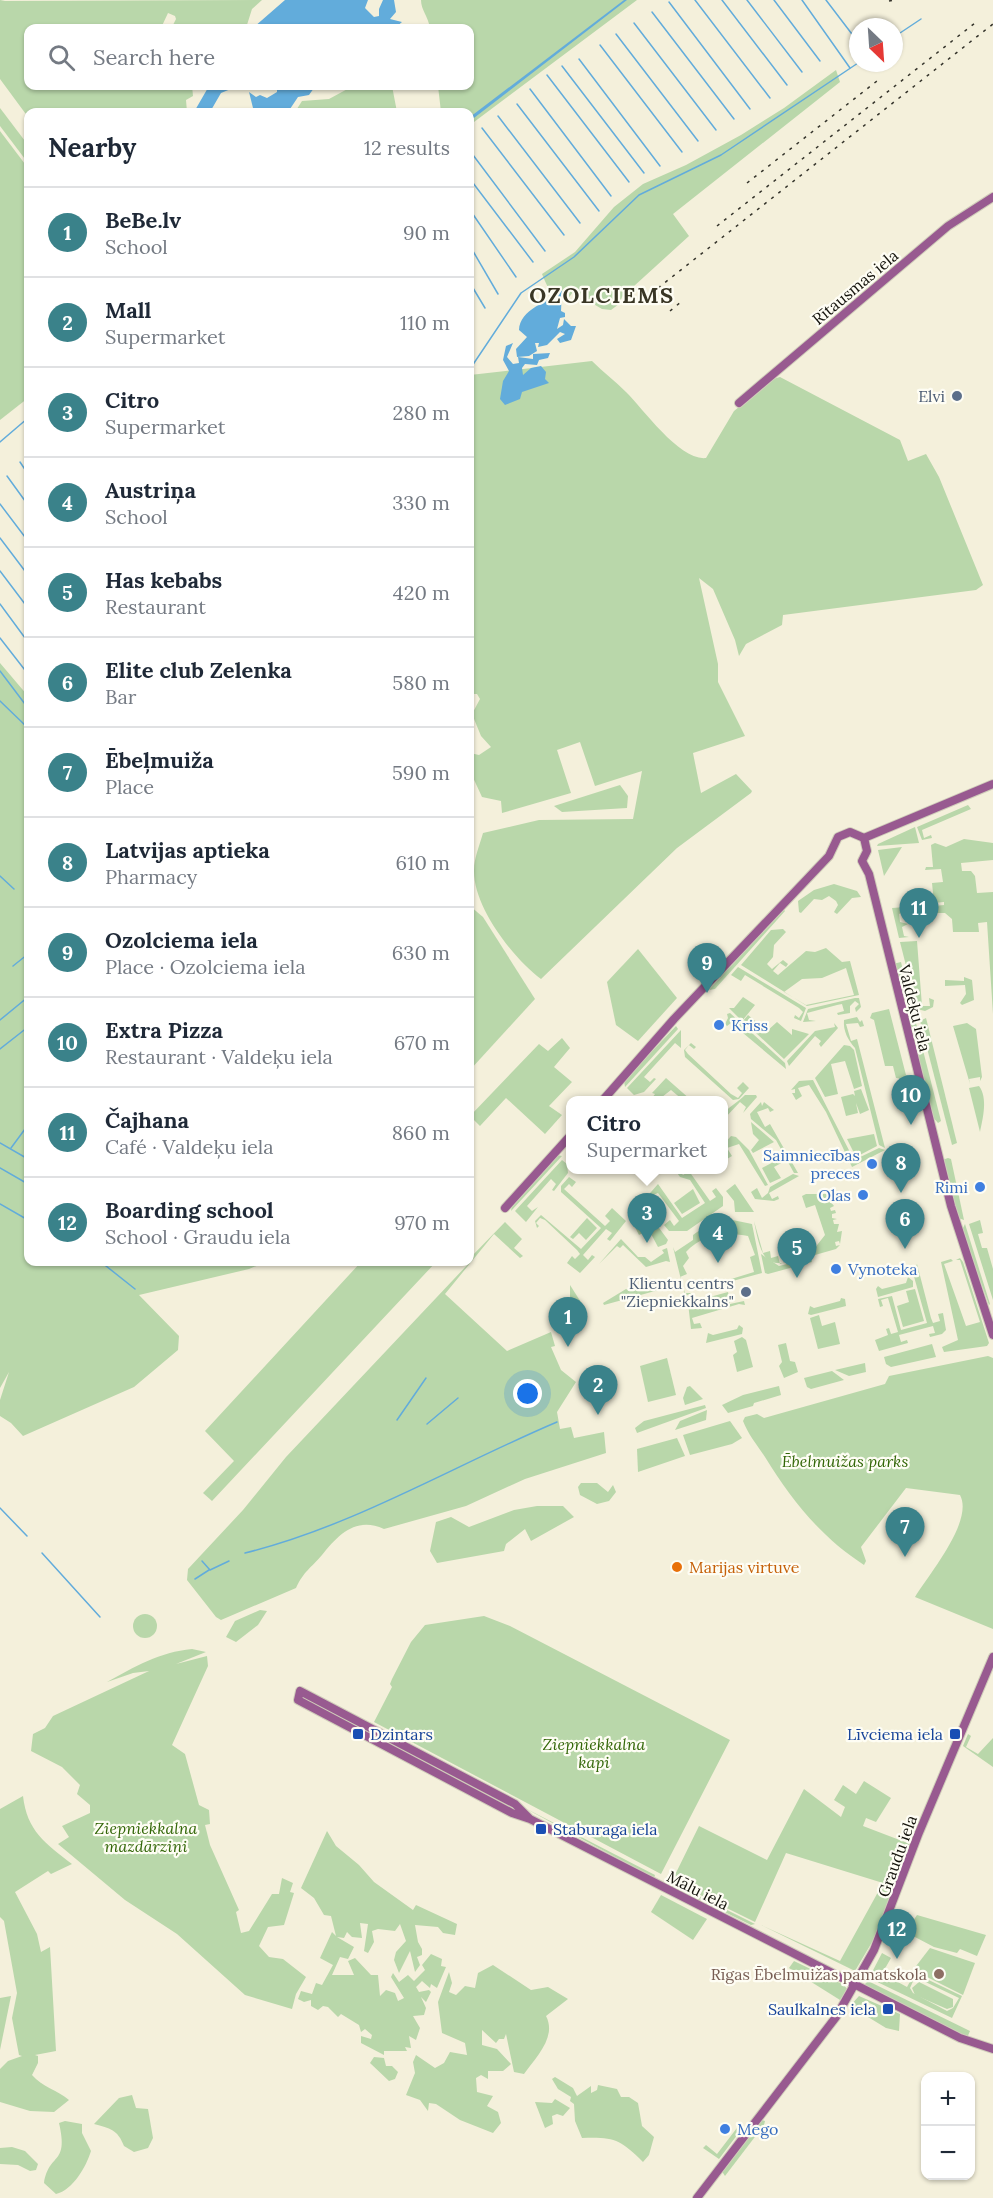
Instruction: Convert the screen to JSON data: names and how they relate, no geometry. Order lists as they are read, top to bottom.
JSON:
{
  "streets": {
    "street": [
      "Rītausmas iela",
      "Valdeķu iela",
      "Graudu iela",
      "Mālu iela"
    ]
  },
  "crossings": [
    ["Graudu iela", "Mālu iela"]
  ],
  "districts": ["OZOLCIEMS"],
  "parks": ["Ēbelmuižas parks", "Ziepniekkalna kapi", "Ziepniekkalna mazdārziņi"],
  "places": {
    "other": [
      "Elvi",
      "Kriss",
      "Saimniecības preces",
      "Rimi",
      "Olas",
      "Vynoteka",
      "Klientu centrs \"Ziepniekkalns\"",
      "Marijas virtuve",
      "Rīgas Ēbelmuižas pamatskola",
      "Mego"
    ],
    "transit": [
      "Dzintars",
      "Līvciema iela",
      "Staburaga iela",
      "Saulkalnes iela"
    ]
  },
  "north": "bottom right",
  "page": {
    "search": "Search here",
    "heading": ["Nearby", "12 results"],
    "list": [
      {
        "mark": "1",
        "name": "BeBe.lv",
        "note": "School",
        "value": "90 m"
      },
      {
        "mark": "2",
        "name": "Mall",
        "note": "Supermarket",
        "value": "110 m"
      },
      {
        "mark": "3",
        "name": "Citro",
        "note": "Supermarket",
        "value": "280 m"
      },
      {
        "mark": "4",
        "name": "Austriņa",
        "note": "School",
        "value": "330 m"
      },
      {
        "mark": "5",
        "name": "Has kebabs",
        "note": "Restaurant",
        "value": "420 m"
      },
      {
        "mark": "6",
        "name": "Elite club Zelenka",
        "note": "Bar",
        "value": "580 m"
      },
      {
        "mark": "7",
        "name": "Ēbeļmuiža",
        "note": "Place",
        "value": "590 m"
      },
      {
        "mark": "8",
        "name": "Latvijas aptieka",
        "note": "Pharmacy",
        "value": "610 m"
      },
      {
        "mark": "9",
        "name": "Ozolciema iela",
        "note": "Place · Ozolciema iela",
        "value": "630 m"
      },
      {
        "mark": "10",
        "name": "Extra Pizza",
        "note": "Restaurant · Valdeķu iela",
        "value": "670 m"
      },
      {
        "mark": "11",
        "name": "Čajhana",
        "note": "Café · Valdeķu iela",
        "value": "860 m"
      },
      {
        "mark": "12",
        "name": "Boarding school",
        "note": "School · Graudu iela",
        "value": "970 m"
      }
    ],
    "pins": [
      "11",
      "9",
      "10",
      "8",
      "3",
      "6",
      "4",
      "5",
      "1",
      "2",
      "7",
      "12"
    ],
    "popup": ["Citro", "Supermarket"],
    "map_buttons": ["+", "−"]
  }
}
